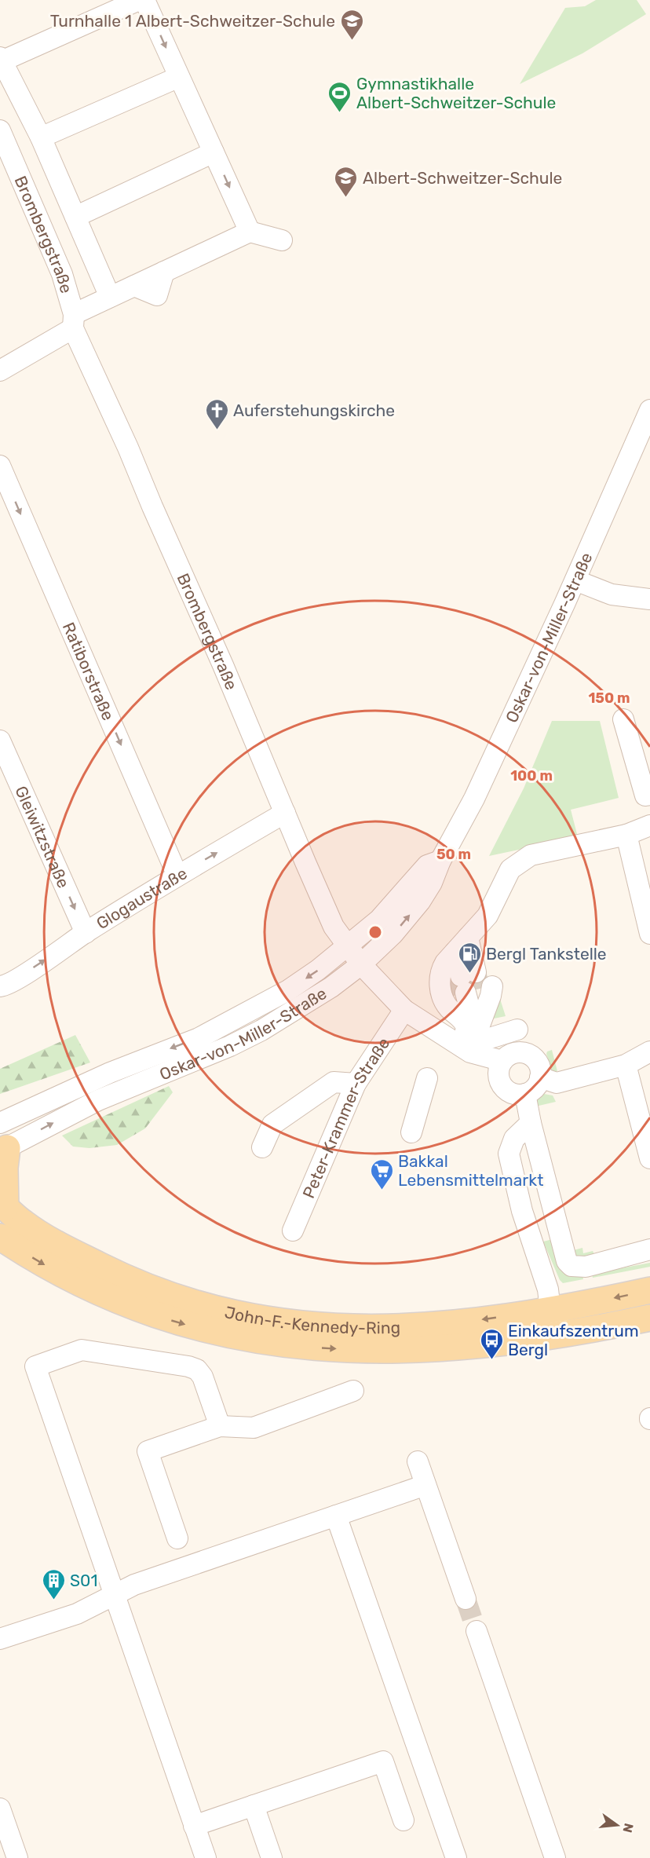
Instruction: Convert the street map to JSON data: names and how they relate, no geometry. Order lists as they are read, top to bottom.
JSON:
{
  "streets": {
    "main road": ["John-F.-Kennedy-Ring"],
    "street": [
      "Brombergstraße",
      "Oskar-von-Miller-Straße",
      "Ratiborstraße",
      "Gleiwitzstraße",
      "Glogaustraße",
      "Peter-Krammer-Straße"
    ]
  },
  "crossings": [
    ["Brombergstraße", "Oskar-von-Miller-Straße"],
    ["Brombergstraße", "Glogaustraße"],
    ["Ratiborstraße", "Glogaustraße"],
    ["Gleiwitzstraße", "Glogaustraße"]
  ],
  "one_way": ["Ratiborstraße", "Gleiwitzstraße", "Glogaustraße"],
  "places": {
    "school or university": ["Turnhalle 1 Albert-Schweitzer-Schule", "Albert-Schweitzer-Schule"],
    "sports": ["Gymnastikhalle Albert-Schweitzer-Schule"],
    "church": ["Auferstehungskirche"],
    "fuel station": ["Bergl Tankstelle"],
    "supermarket": ["Bakkal Lebensmittelmarkt"],
    "bus stop": ["Einkaufszentrum Bergl"],
    "building": ["S01"]
  },
  "north": "right",
  "rings": ["150 m", "100 m", "50 m"]
}
